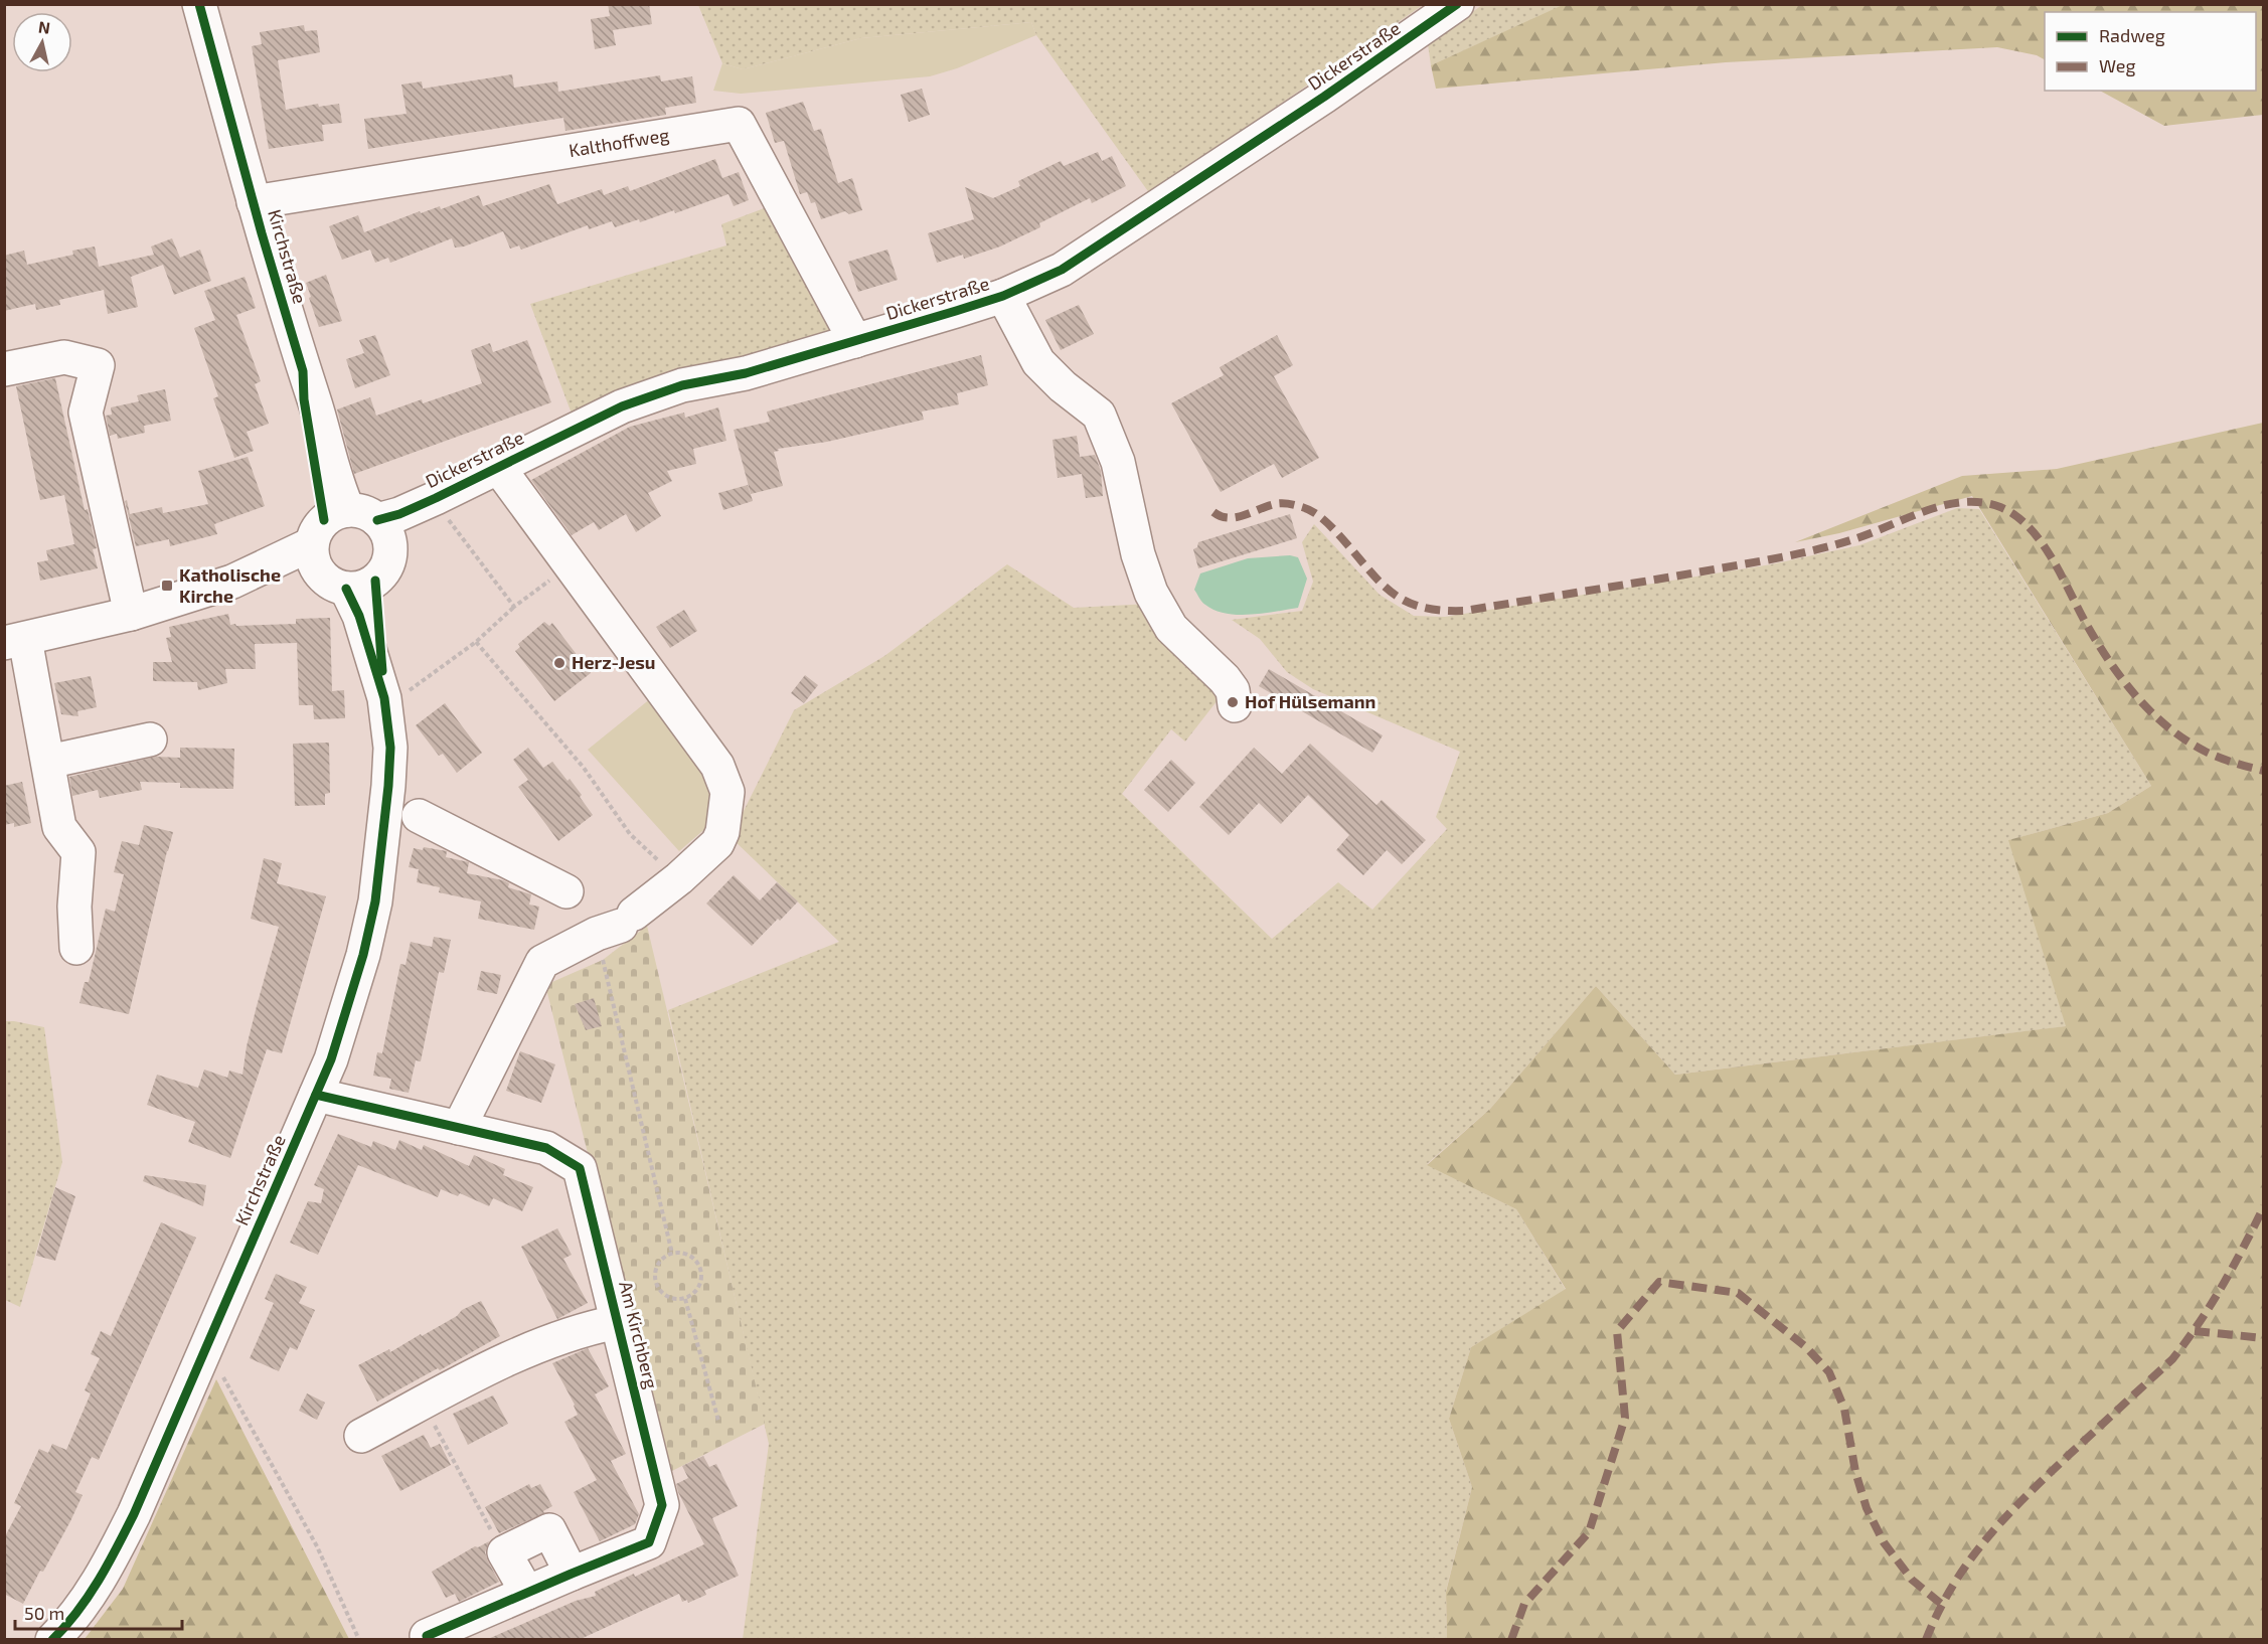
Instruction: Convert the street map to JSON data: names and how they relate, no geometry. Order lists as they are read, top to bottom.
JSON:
{
  "streets": {
    "street": [
      "Dickerstraße",
      "Kalthoffweg",
      "Kirchstraße",
      "Am Kirchberg"
    ]
  },
  "crossings": [
    ["Dickerstraße", "Kalthoffweg"],
    ["Dickerstraße", "Kirchstraße"],
    ["Kalthoffweg", "Kirchstraße"],
    ["Kirchstraße", "Am Kirchberg"]
  ],
  "places": {
    "transit": ["Katholische Kirche"],
    "other": ["Herz-Jesu", "Hof Hülsemann"]
  },
  "legend": ["Radweg", "Weg"],
  "scale_bar": "50 m",
  "north": "top"
}
